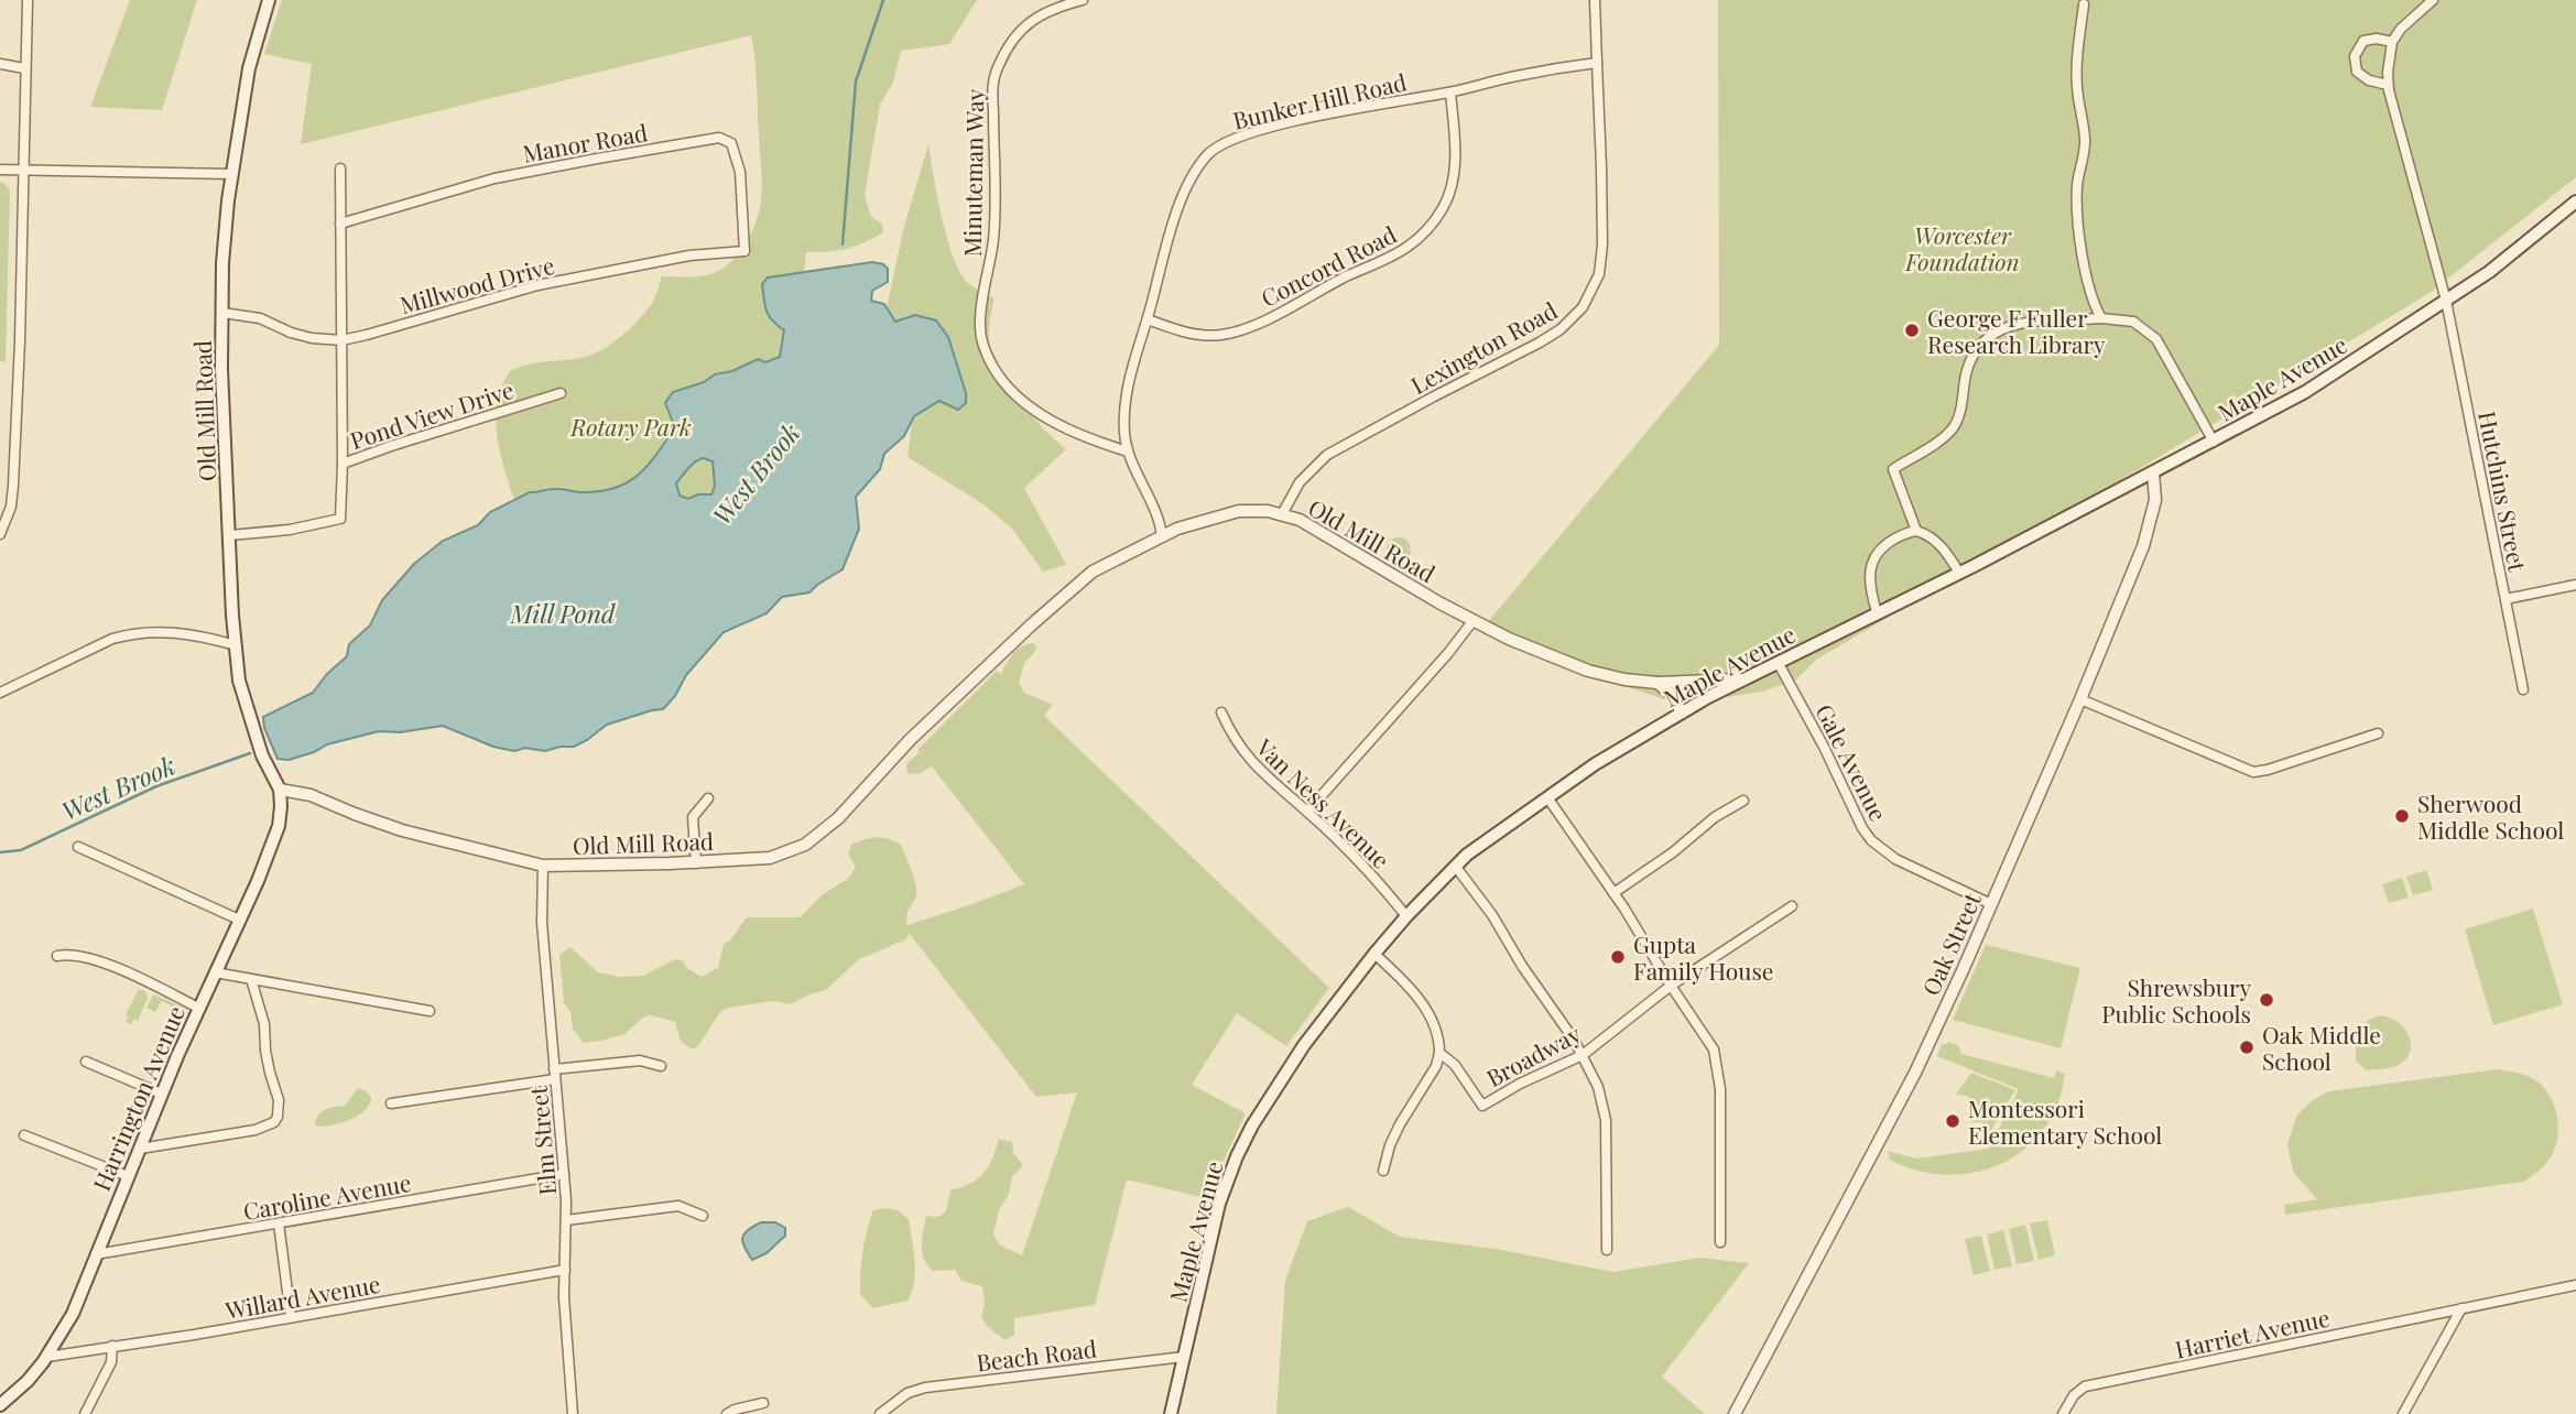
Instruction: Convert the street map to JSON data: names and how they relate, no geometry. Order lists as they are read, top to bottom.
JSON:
{
  "streets": {
    "main road": ["Maple Avenue", "Old Mill Road", "Harrington Avenue"],
    "street": [
      "Bunker Hill Road",
      "Manor Road",
      "Minuteman Way",
      "Concord Road",
      "Millwood Drive",
      "Lexington Road",
      "Pond View Drive",
      "Hutchins Street",
      "Gale Avenue",
      "Van Ness Avenue",
      "Oak Street",
      "Broadway",
      "Elm Street",
      "Caroline Avenue",
      "Willard Avenue",
      "Harriet Avenue",
      "Beach Road"
    ]
  },
  "crossings": [
    ["Bunker Hill Road", "Minuteman Way"],
    ["Bunker Hill Road", "Concord Road"],
    ["Bunker Hill Road", "Lexington Road"],
    ["Bunker Hill Road", "Old Mill Road"],
    ["Manor Road", "Millwood Drive"],
    ["Millwood Drive", "Old Mill Road"],
    ["Lexington Road", "Old Mill Road"],
    ["Maple Avenue", "Old Mill Road"],
    ["Maple Avenue", "Hutchins Street"],
    ["Maple Avenue", "Gale Avenue"],
    ["Maple Avenue", "Van Ness Avenue"],
    ["Maple Avenue", "Oak Street"],
    ["Maple Avenue", "Beach Road"],
    ["Old Mill Road", "Pond View Drive"],
    ["Old Mill Road", "Harrington Avenue"],
    ["Old Mill Road", "Elm Street"],
    ["Gale Avenue", "Oak Street"],
    ["Harrington Avenue", "Caroline Avenue"],
    ["Harrington Avenue", "Willard Avenue"],
    ["Elm Street", "Caroline Avenue"],
    ["Elm Street", "Willard Avenue"]
  ],
  "water": ["West Brook", "Mill Pond"],
  "parks": ["Worcester Foundation", "Rotary Park"],
  "places": [
    "George F Fuller Research Library",
    "Sherwood Middle School",
    "Gupta Family House",
    "Shrewsbury Public Schools",
    "Oak Middle School",
    "Montessori Elementary School"
  ]
}
